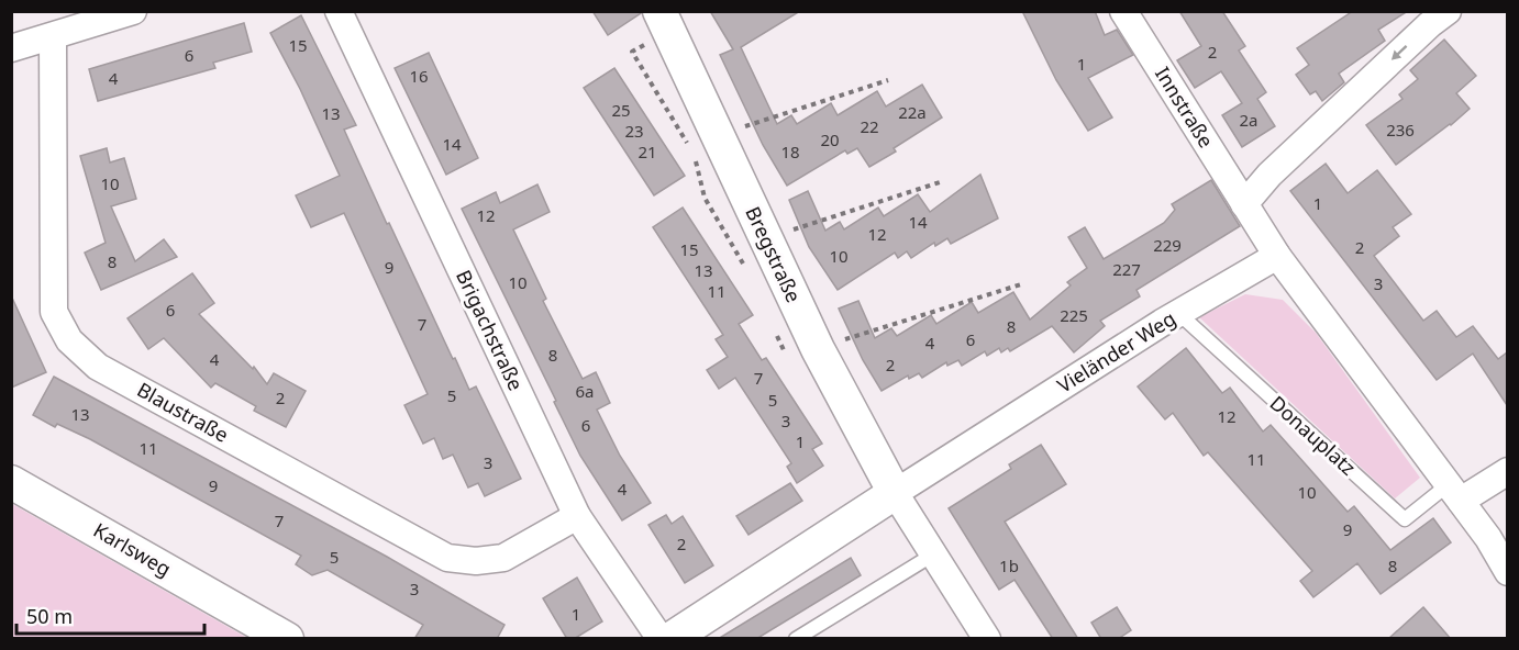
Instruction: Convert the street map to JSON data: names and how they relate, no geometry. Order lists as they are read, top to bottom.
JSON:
{
  "streets": {
    "street": [
      "Innstraße",
      "Bregstraße",
      "Brigachstraße",
      "Vieländer Weg",
      "Blaustraße",
      "Karlsweg"
    ],
    "lane": ["Donauplatz"]
  },
  "crossings": [
    ["Bregstraße", "Vieländer Weg"],
    ["Brigachstraße", "Blaustraße"],
    ["Vieländer Weg", "Donauplatz"]
  ],
  "house_numbers": [
    "15",
    "2",
    "6",
    "1",
    "16",
    "4",
    "25",
    "22a",
    "13",
    "2a",
    "22",
    "236",
    "23",
    "20",
    "14",
    "21",
    "18",
    "10",
    "1",
    "12",
    "14",
    "12",
    "229",
    "2",
    "15",
    "10",
    "8",
    "9",
    "227",
    "13",
    "10",
    "3",
    "11",
    "6",
    "225",
    "7",
    "8",
    "6",
    "4",
    "8",
    "4",
    "2",
    "7",
    "6a",
    "5",
    "2",
    "5",
    "13",
    "12",
    "3",
    "6",
    "1",
    "11",
    "11",
    "3",
    "9",
    "4",
    "10",
    "7",
    "9",
    "2",
    "5",
    "1b",
    "8",
    "3",
    "1"
  ],
  "scale_bar": "50 m"
}
